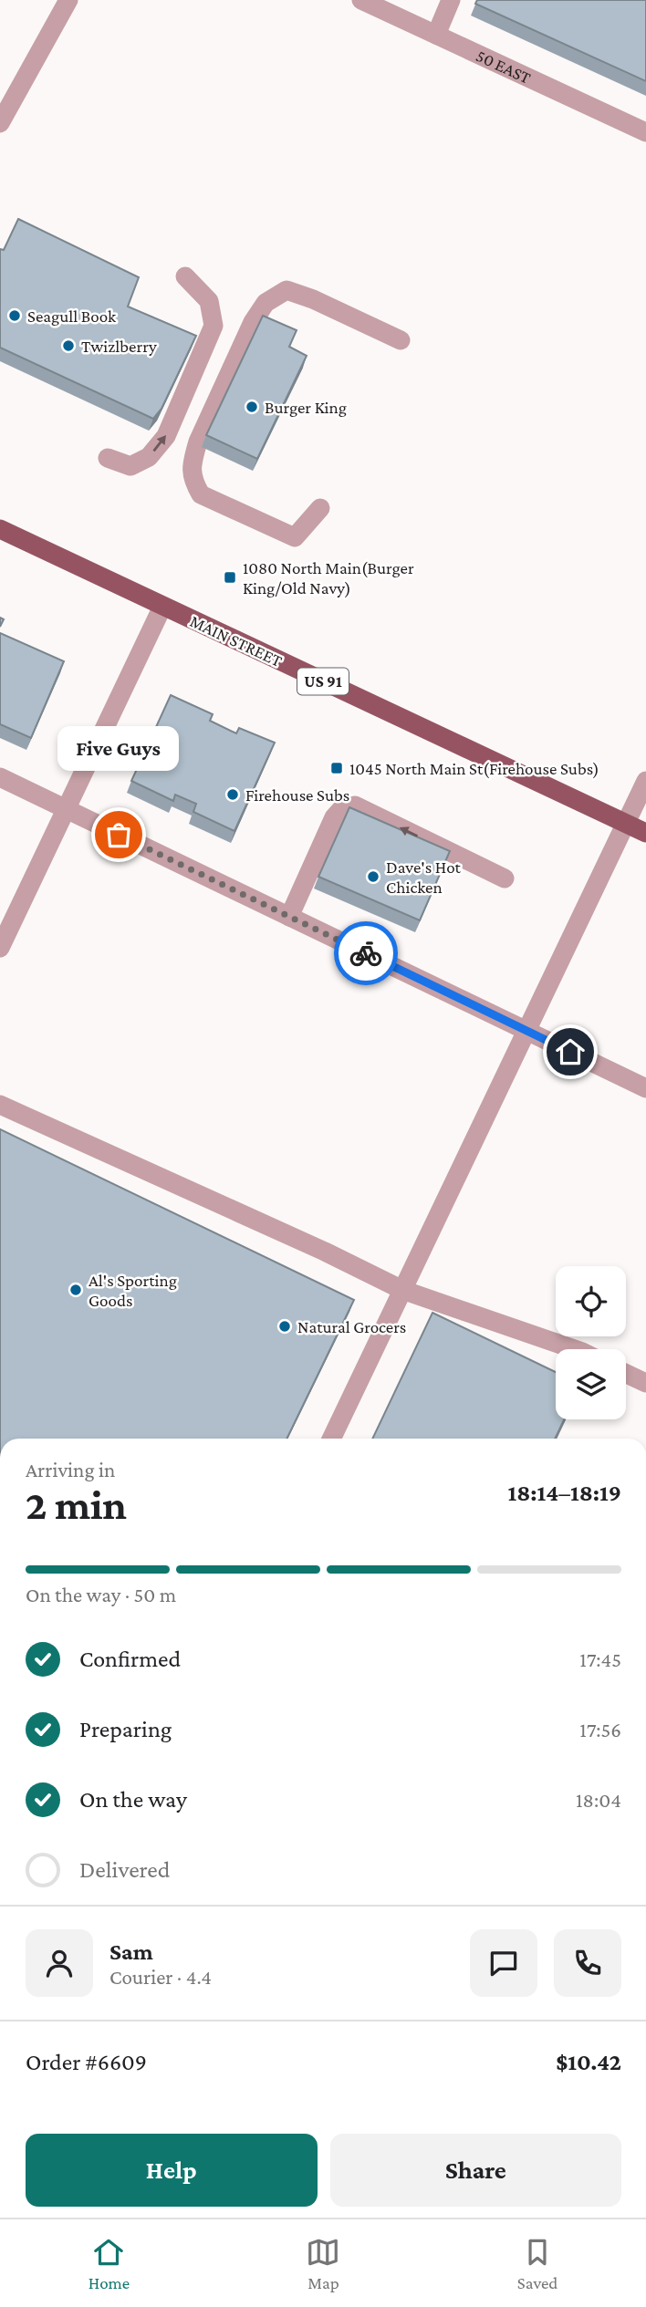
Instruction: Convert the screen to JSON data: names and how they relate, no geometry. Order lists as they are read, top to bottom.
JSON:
{
  "streets": {
    "main road": ["MAIN STREET", "US 91"],
    "street": ["50 EAST"]
  },
  "places": {
    "other": [
      "Seagull Book",
      "Twizlberry",
      "Burger King",
      "Firehouse Subs",
      "Five Guys",
      "Dave's Hot Chicken",
      "Al's Sporting Goods",
      "Natural Grocers"
    ],
    "transit": ["1080 North Main(Burger King/Old Navy)", "1045 North Main St(Firehouse Subs)"]
  },
  "page": {
    "bubble": "Five Guys",
    "heading": ["2 min", "Arriving in", "18:14–18:19"],
    "panel": [
      "Sam",
      "Courier · 4.4",
      "Order #6609",
      "$10.42"
    ],
    "bar": "On the way · 50 m",
    "list": [
      ["Confirmed", "17:45"],
      ["Preparing", "17:56"],
      ["On the way", "18:04"],
      "Delivered"
    ],
    "buttons": ["Help", "Share"],
    "tabs": ["Home", "Map", "Saved"]
  }
}
